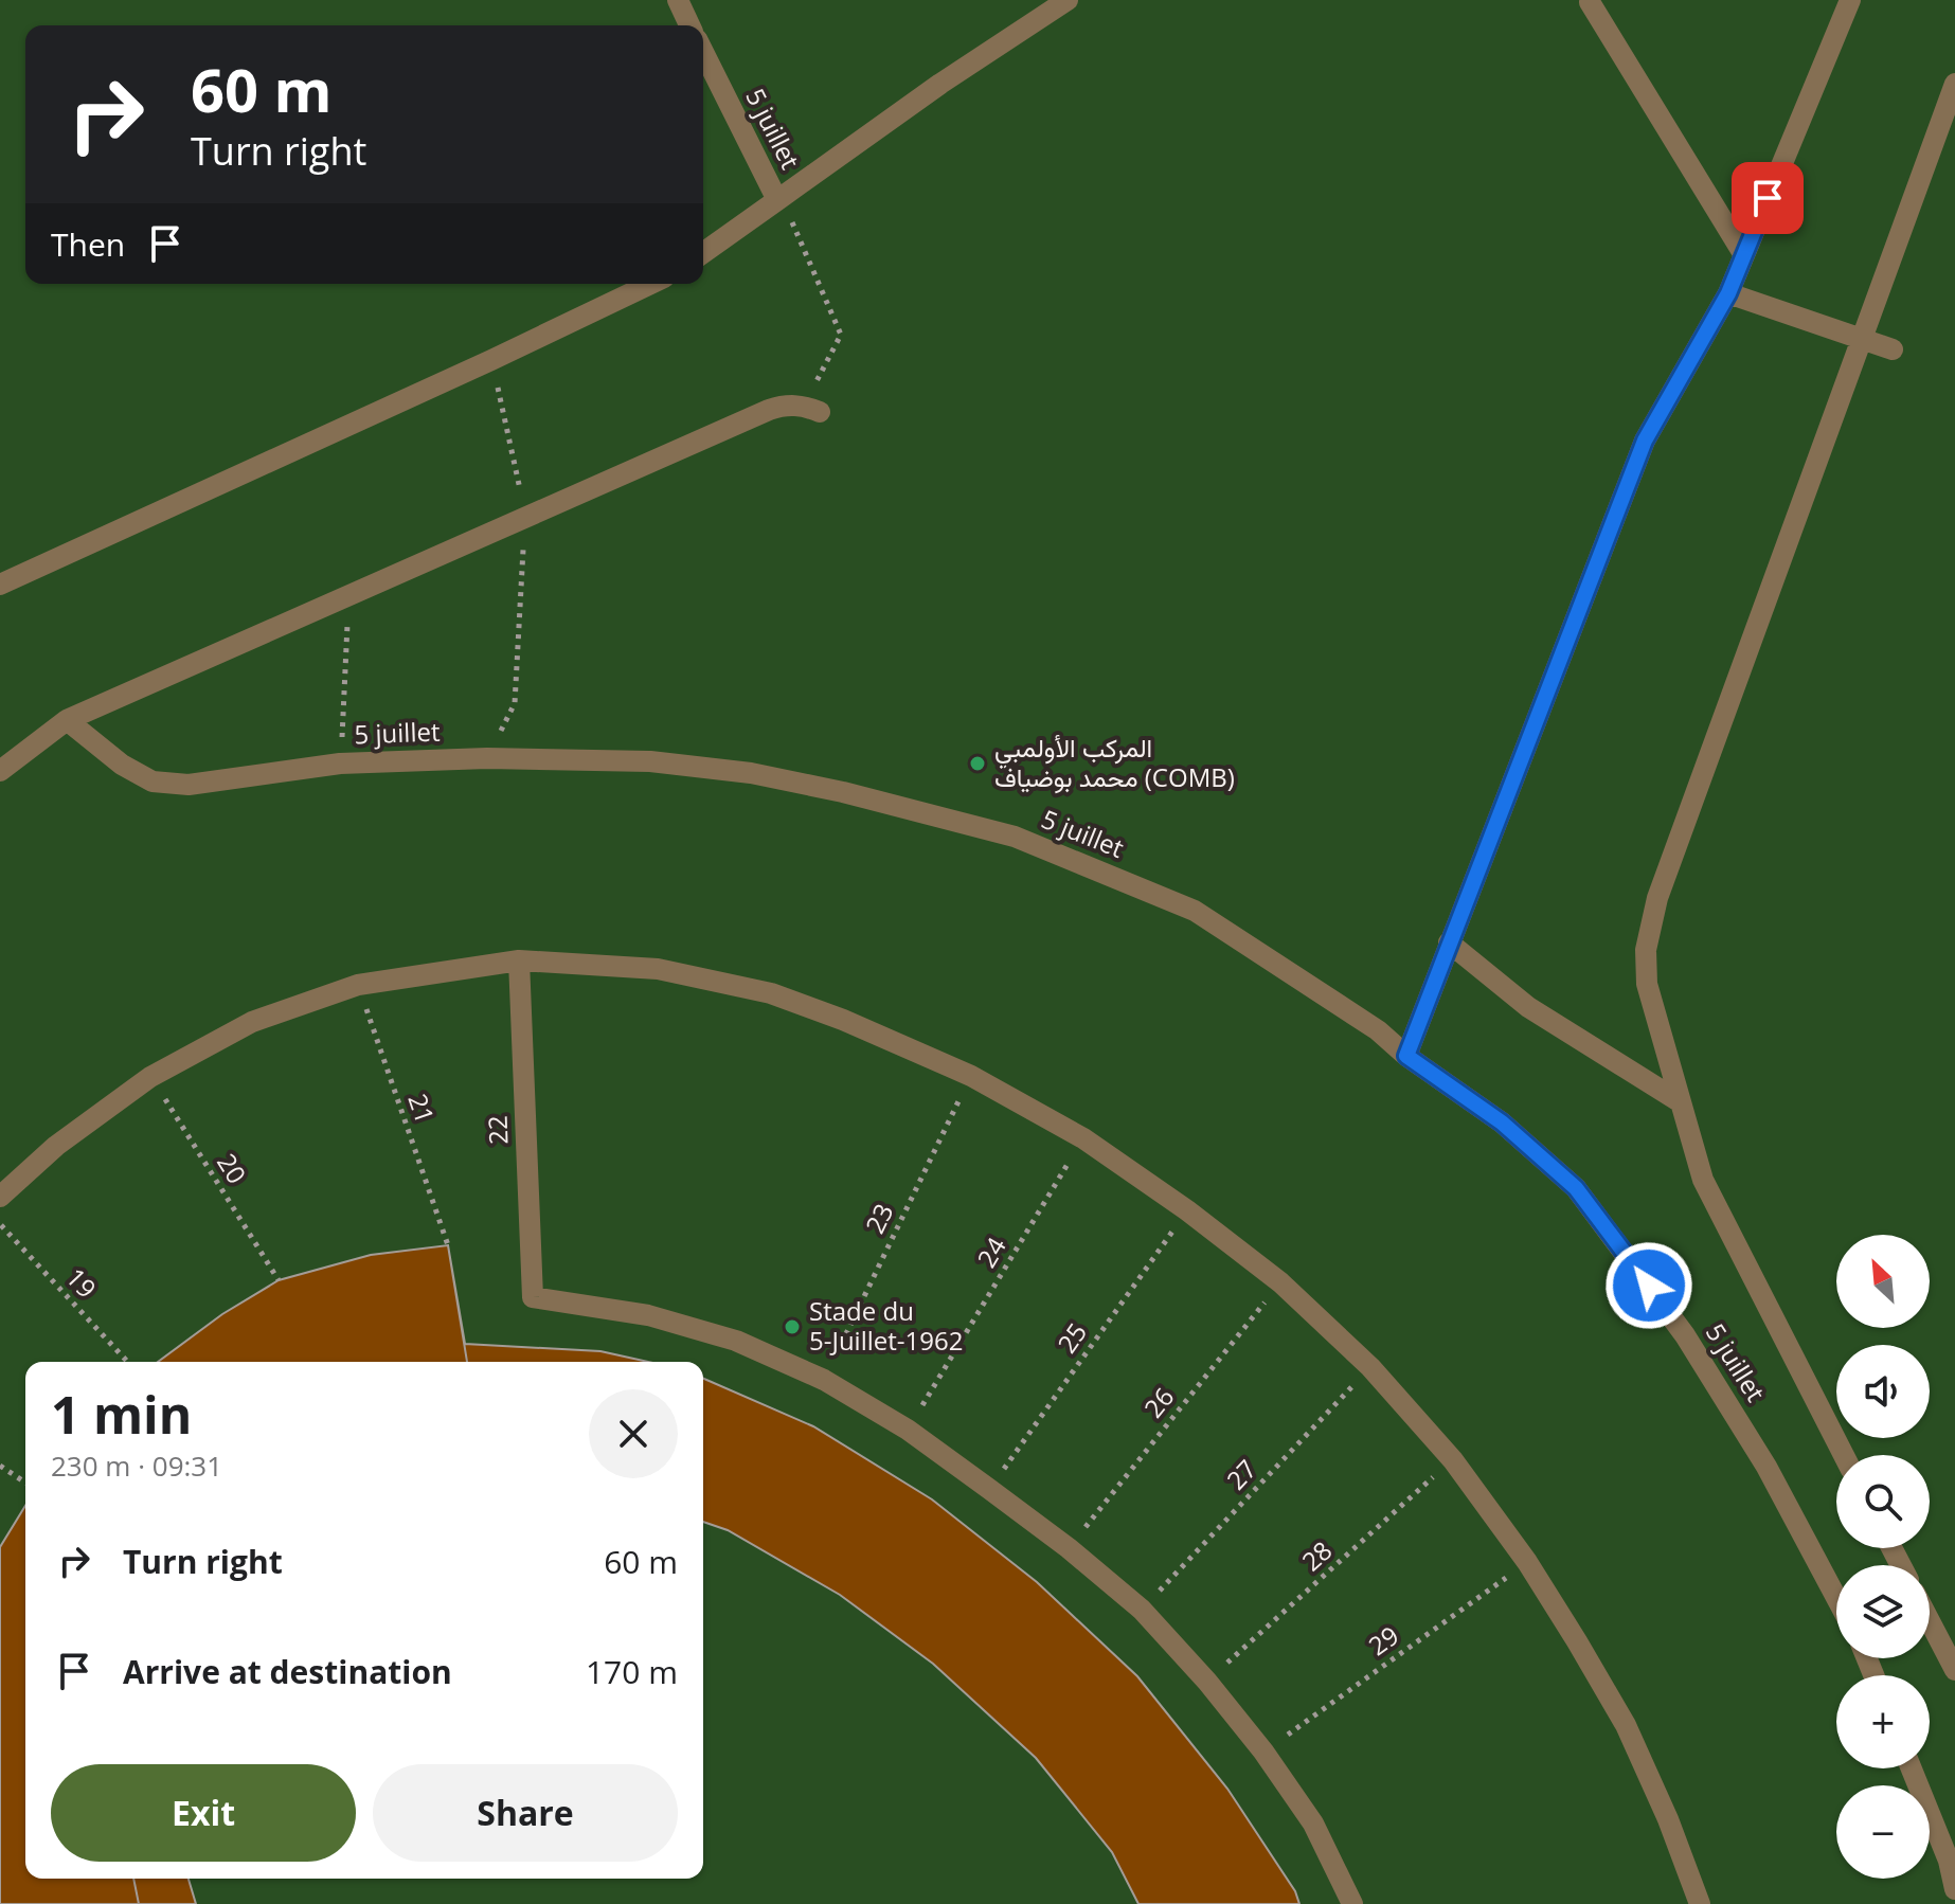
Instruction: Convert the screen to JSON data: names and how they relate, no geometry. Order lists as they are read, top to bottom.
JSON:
{
  "streets": {
    "lane": ["5 juillet", "22"],
    "path": [
      "21",
      "20",
      "23",
      "24",
      "19",
      "25",
      "26",
      "27",
      "28",
      "29"
    ]
  },
  "crossings": [
    ["22", "23"]
  ],
  "places": ["المركب الأولمبي محمد بوضياف (COMB)", "Stade du 5-Juillet-1962"],
  "north": "top left",
  "page": {
    "turn": ["60 m", "Turn right"],
    "then": "Then",
    "map_buttons": ["+", "−"],
    "heading": ["1 min", "230 m · 09:31"],
    "list": [
      {
        "name": "Turn right",
        "value": "60 m"
      },
      {
        "name": "Arrive at destination",
        "value": "170 m"
      }
    ],
    "buttons": ["Exit", "Share"]
  }
}
